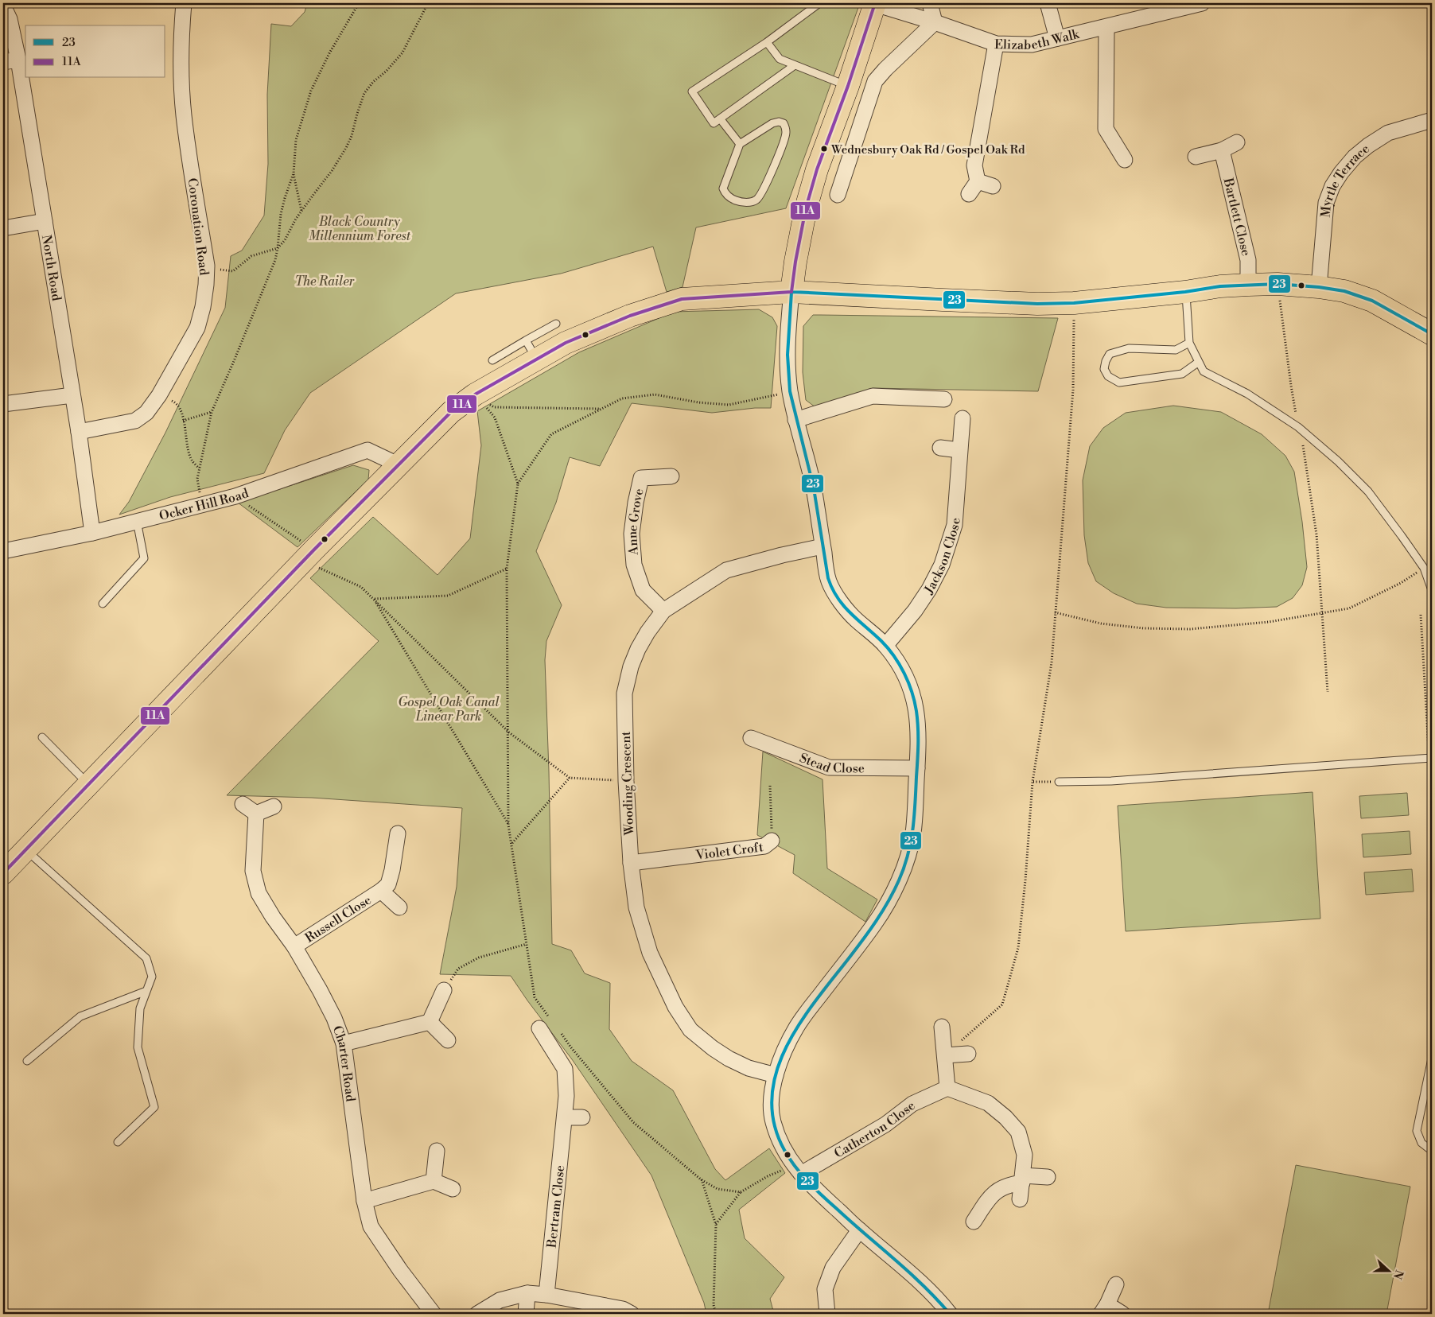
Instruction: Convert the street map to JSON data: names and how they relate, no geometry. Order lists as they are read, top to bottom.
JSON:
{
  "streets": {
    "street": [
      "Elizabeth Walk",
      "Myrtle Terrace",
      "Bartlett Close",
      "Coronation Road",
      "North Road",
      "Ocker Hill Road",
      "Anne Grove",
      "Jackson Close",
      "Stead Close",
      "Wooding Crescent",
      "Violet Croft",
      "Russell Close",
      "Charter Road",
      "Catherton Close",
      "Bertram Close"
    ]
  },
  "crossings": [
    ["Coronation Road", "North Road"],
    ["North Road", "Ocker Hill Road"],
    ["Anne Grove", "Wooding Crescent"],
    ["Wooding Crescent", "Violet Croft"],
    ["Russell Close", "Charter Road"]
  ],
  "parks": ["Black Country Millennium Forest", "The Railer", "Gospel Oak Canal Linear Park"],
  "places": ["Wednesbury Oak Rd / Gospel Oak Rd"],
  "lines": ["transit line 11A", "transit line 23"],
  "legend": ["23", "11A"],
  "north": "right"
}
